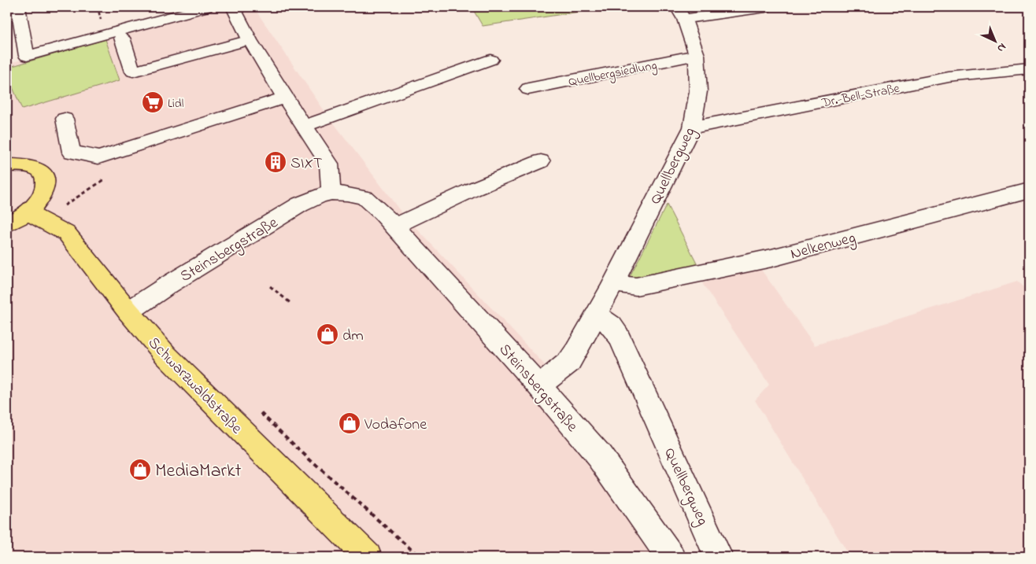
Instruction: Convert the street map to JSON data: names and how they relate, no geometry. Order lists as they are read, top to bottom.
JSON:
{
  "streets": {
    "main road": ["Schwarzwaldstraße"],
    "street": [
      "Quellbergsiedlung",
      "Dr.-Bell-Straße",
      "Quellbergweg",
      "Nelkenweg",
      "Steinsbergstraße"
    ]
  },
  "crossings": [
    ["Quellbergsiedlung", "Quellbergweg"],
    ["Dr.-Bell-Straße", "Quellbergweg"],
    ["Quellbergweg", "Nelkenweg"],
    ["Quellbergweg", "Steinsbergstraße"],
    ["Steinsbergstraße", "Schwarzwaldstraße"]
  ],
  "places": {
    "supermarket": ["Lidl"],
    "building": ["SIXT"],
    "shop": ["dm", "Vodafone", "MediaMarkt"]
  },
  "north": "bottom right"
}
